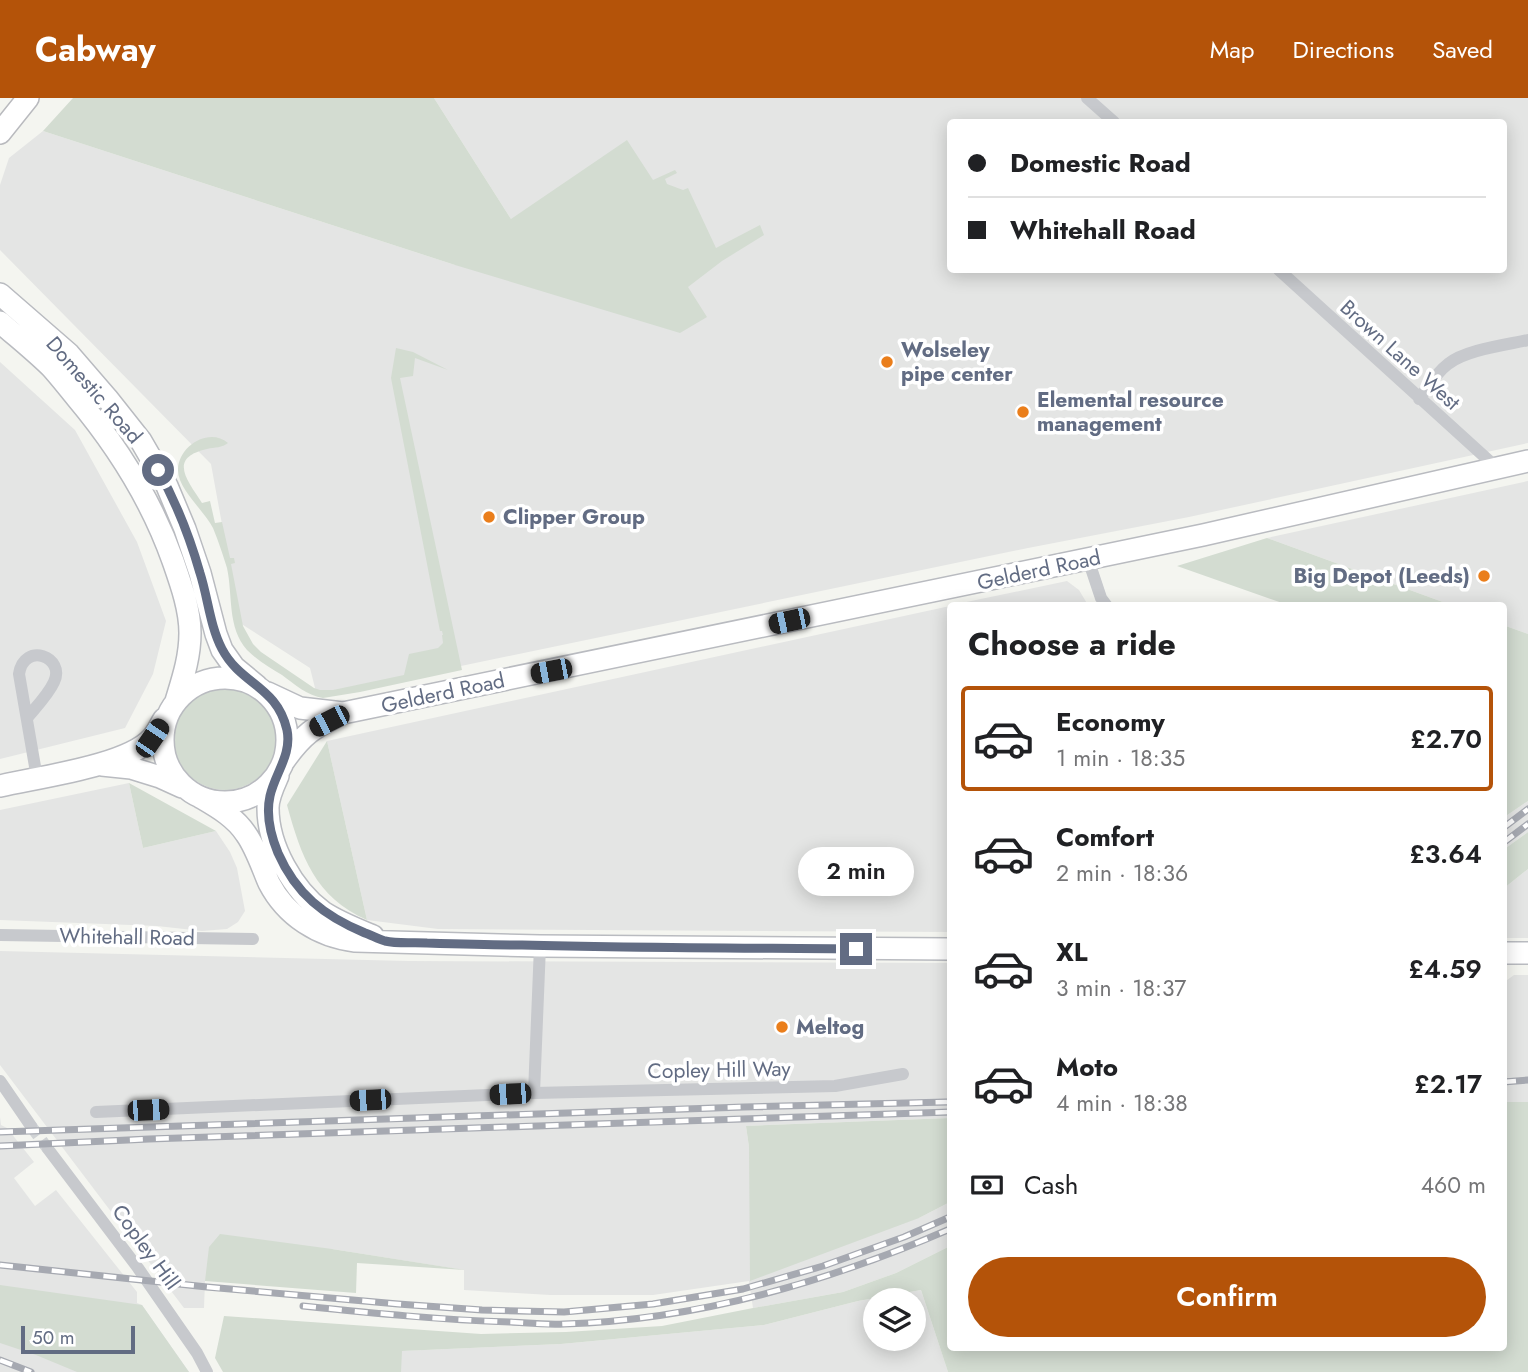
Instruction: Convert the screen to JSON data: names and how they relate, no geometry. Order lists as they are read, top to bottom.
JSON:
{
  "streets": {
    "main road": ["Domestic Road", "Gelderd Road"],
    "street": [
      "Brown Lane West",
      "Whitehall Road",
      "Copley Hill Way",
      "Copley Hill"
    ]
  },
  "crossings": [
    ["Brown Lane West", "Gelderd Road"],
    ["Domestic Road", "Gelderd Road"]
  ],
  "places": [
    "Wolseley pipe center",
    "Elemental resource management",
    "Clipper Group",
    "Big Depot (Leeds)",
    "Meltog"
  ],
  "scale_bar": "50 m",
  "page": {
    "header": "Cabway",
    "nav": ["Map", "Directions", "Saved"],
    "banner": ["Domestic Road", "Whitehall Road"],
    "heading": "Choose a ride",
    "list": [
      {
        "name": "Economy",
        "note": "1 min · 18:35",
        "value": "£2.70"
      },
      {
        "name": "Comfort",
        "note": "2 min · 18:36",
        "value": "£3.64"
      },
      {
        "name": "XL",
        "note": "3 min · 18:37",
        "value": "£4.59"
      },
      {
        "name": "Moto",
        "note": "4 min · 18:38",
        "value": "£2.17"
      }
    ],
    "bubble": "2 min",
    "pay": ["Cash", "460 m"],
    "buttons": "Confirm",
    "scale": "50 m"
  }
}
